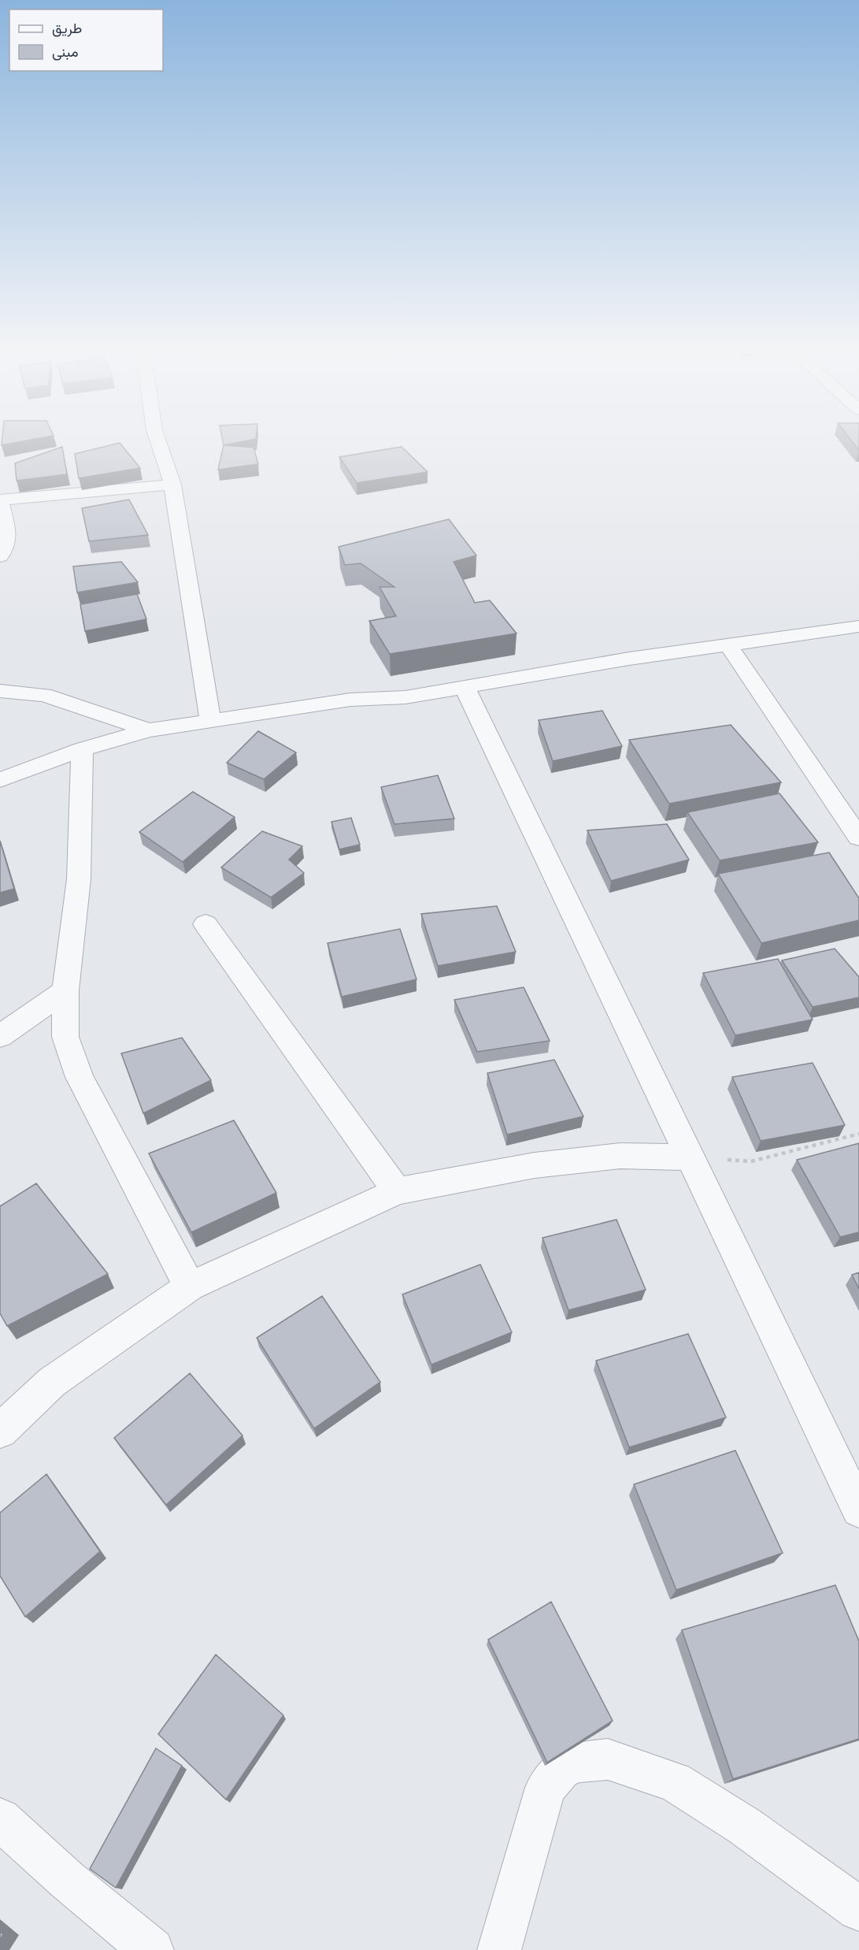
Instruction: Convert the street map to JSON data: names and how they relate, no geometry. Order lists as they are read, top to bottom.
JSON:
{
  "legend": ["طريق", "مبنى"]
}
